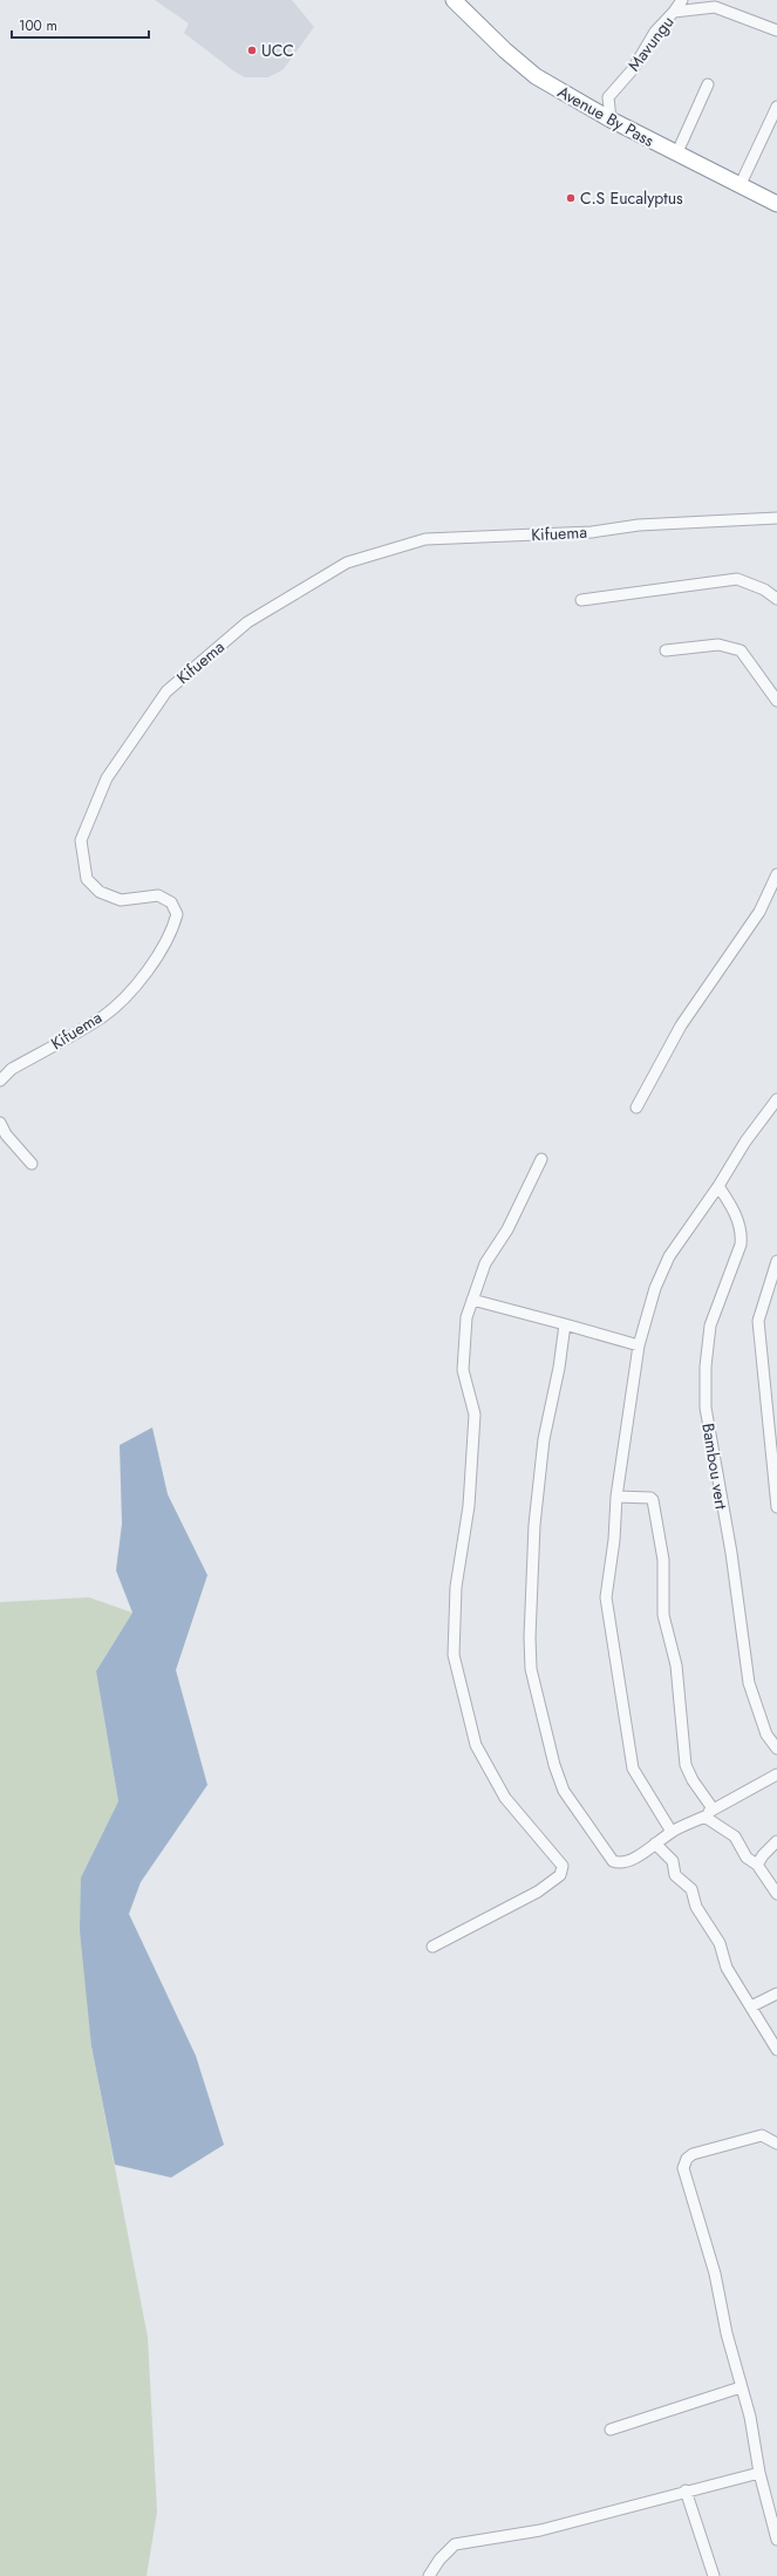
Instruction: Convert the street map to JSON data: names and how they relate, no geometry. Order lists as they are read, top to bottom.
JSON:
{
  "streets": {
    "highway": ["Avenue By Pass"],
    "street": ["Mavungu", "Kifuema", "Bambou vert"]
  },
  "crossings": [
    ["Mavungu", "Avenue By Pass"]
  ],
  "places": ["UCC", "C.S Eucalyptus"],
  "scale_bar": "100 m"
}
